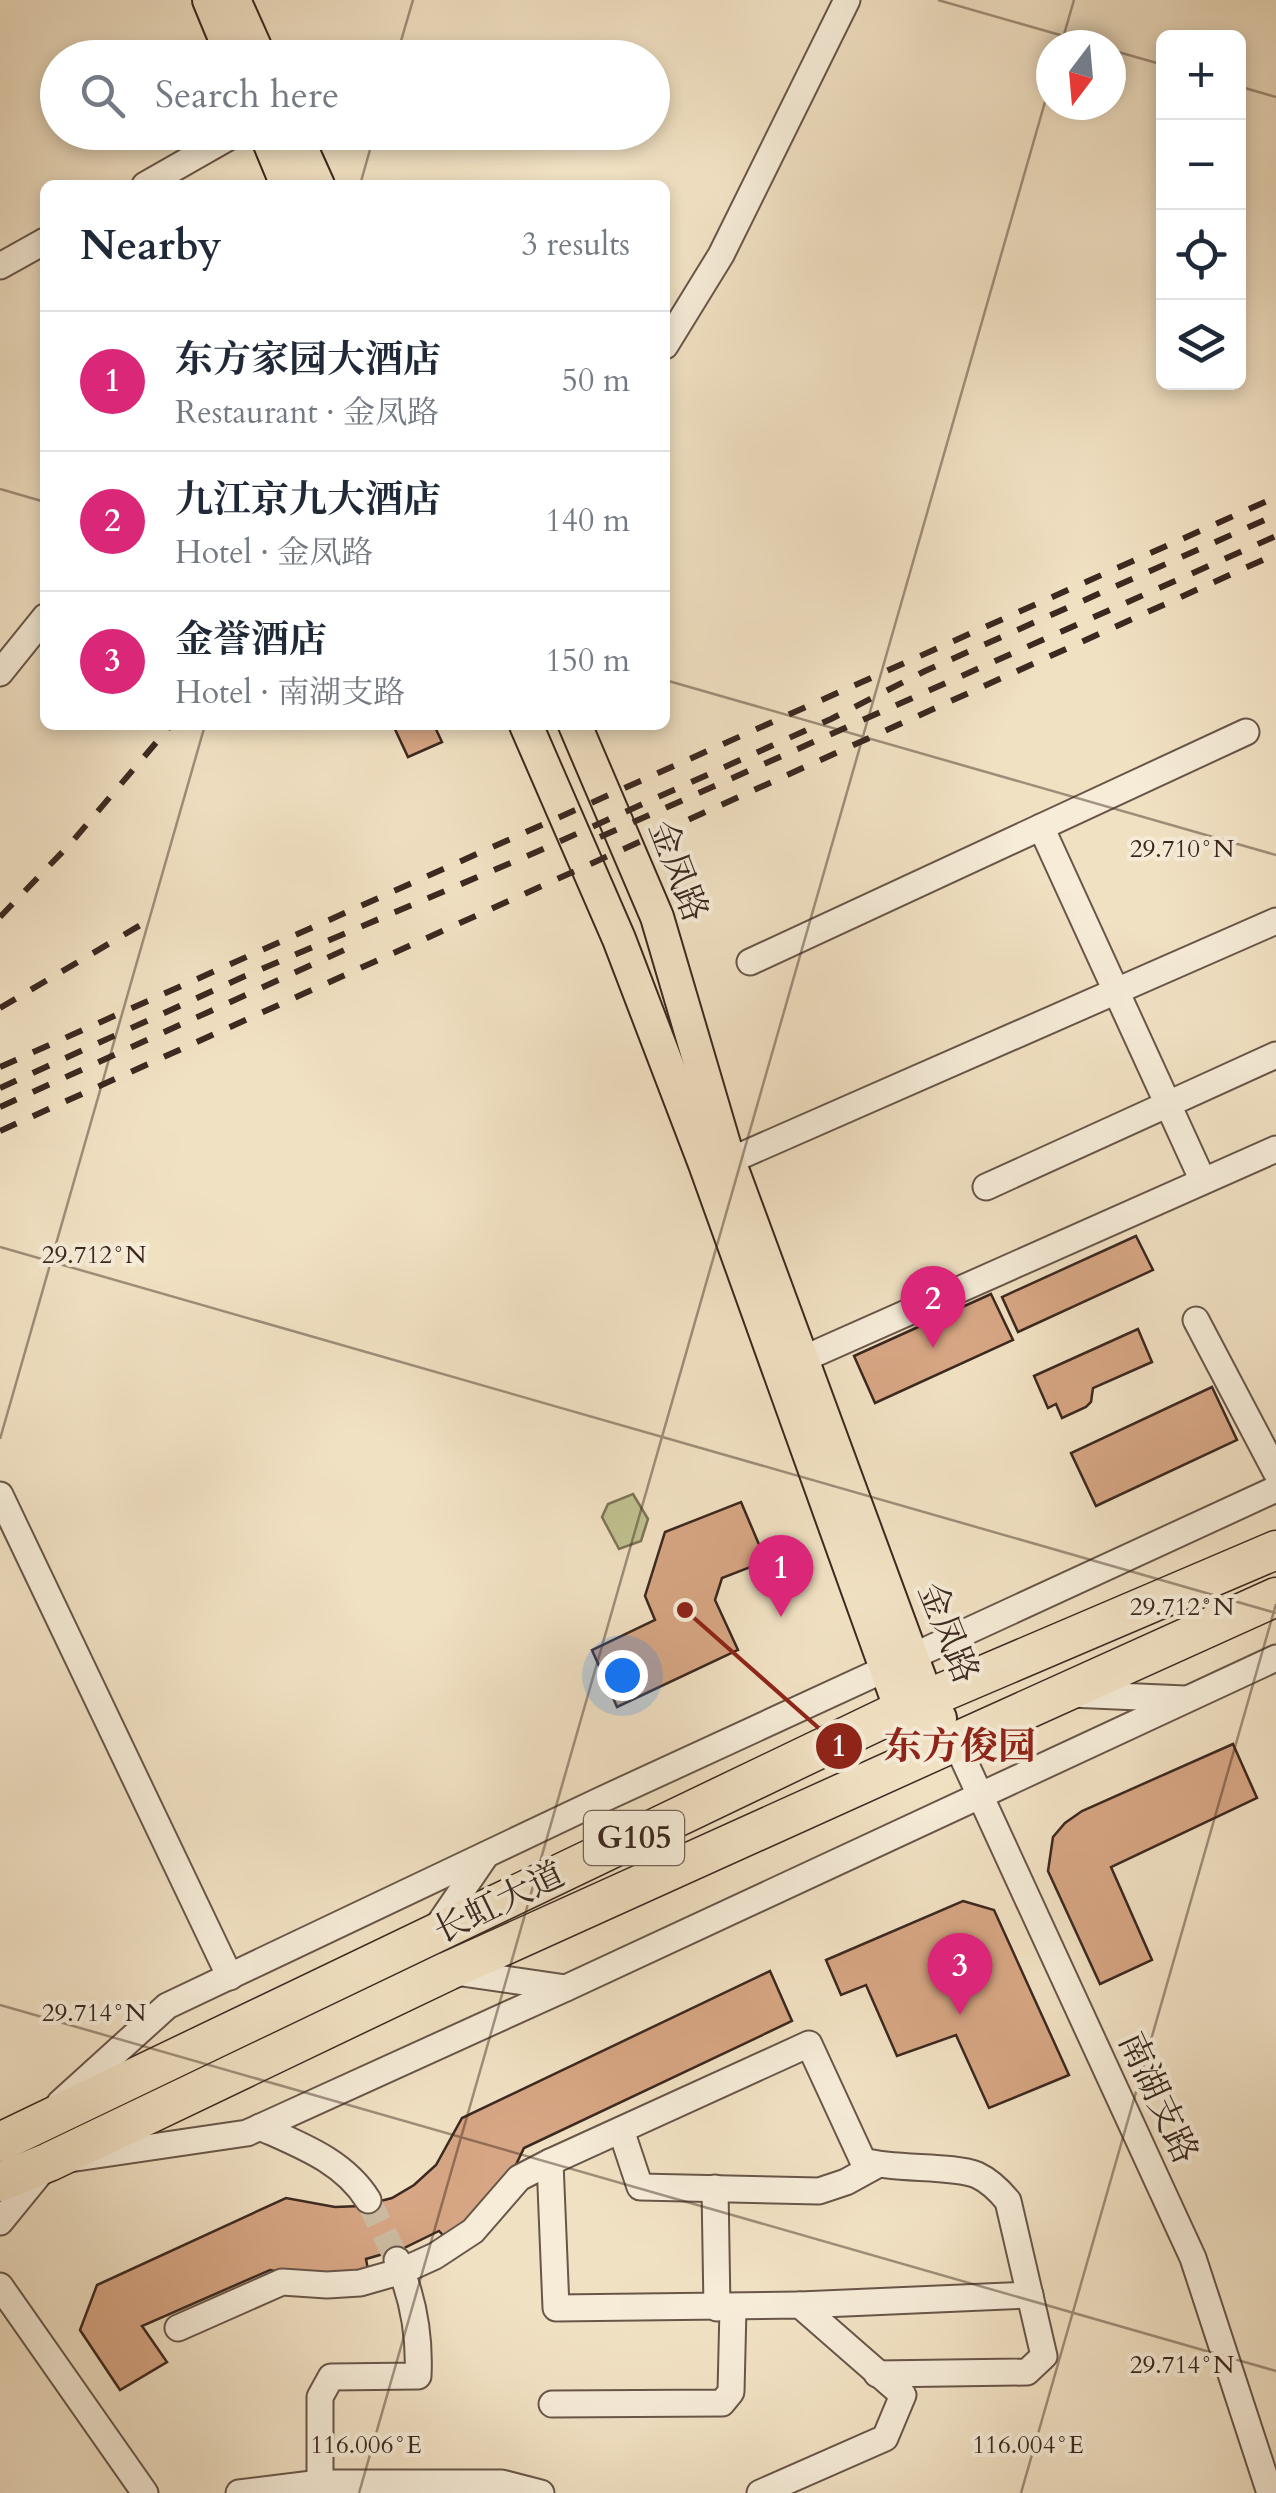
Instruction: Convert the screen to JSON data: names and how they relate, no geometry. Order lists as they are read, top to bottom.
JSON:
{
  "streets": {
    "highway": ["G105", "长虹大道"],
    "main road": ["金凤路"],
    "street": ["南湖支路"]
  },
  "crossings": [
    ["金凤路", "长虹大道"],
    ["金凤路", "南湖支路"],
    ["长虹大道", "南湖支路"]
  ],
  "places": ["东方俊园"],
  "north": "bottom",
  "page": {
    "map_buttons": ["+", "−"],
    "search": "Search here",
    "heading": ["Nearby", "3 results"],
    "list": [
      {
        "mark": "1",
        "name": "东方家园大酒店",
        "note": "Restaurant · 金凤路",
        "value": "50 m"
      },
      {
        "mark": "2",
        "name": "九江京九大酒店",
        "note": "Hotel · 金凤路",
        "value": "140 m"
      },
      {
        "mark": "3",
        "name": "金誉酒店",
        "note": "Hotel · 南湖支路",
        "value": "150 m"
      }
    ],
    "pins": ["2", "1", "3"]
  },
  "coordinates": [
    "29.710°N",
    "29.712°N",
    "29.714°N",
    "116.006°E",
    "116.004°E"
  ]
}
